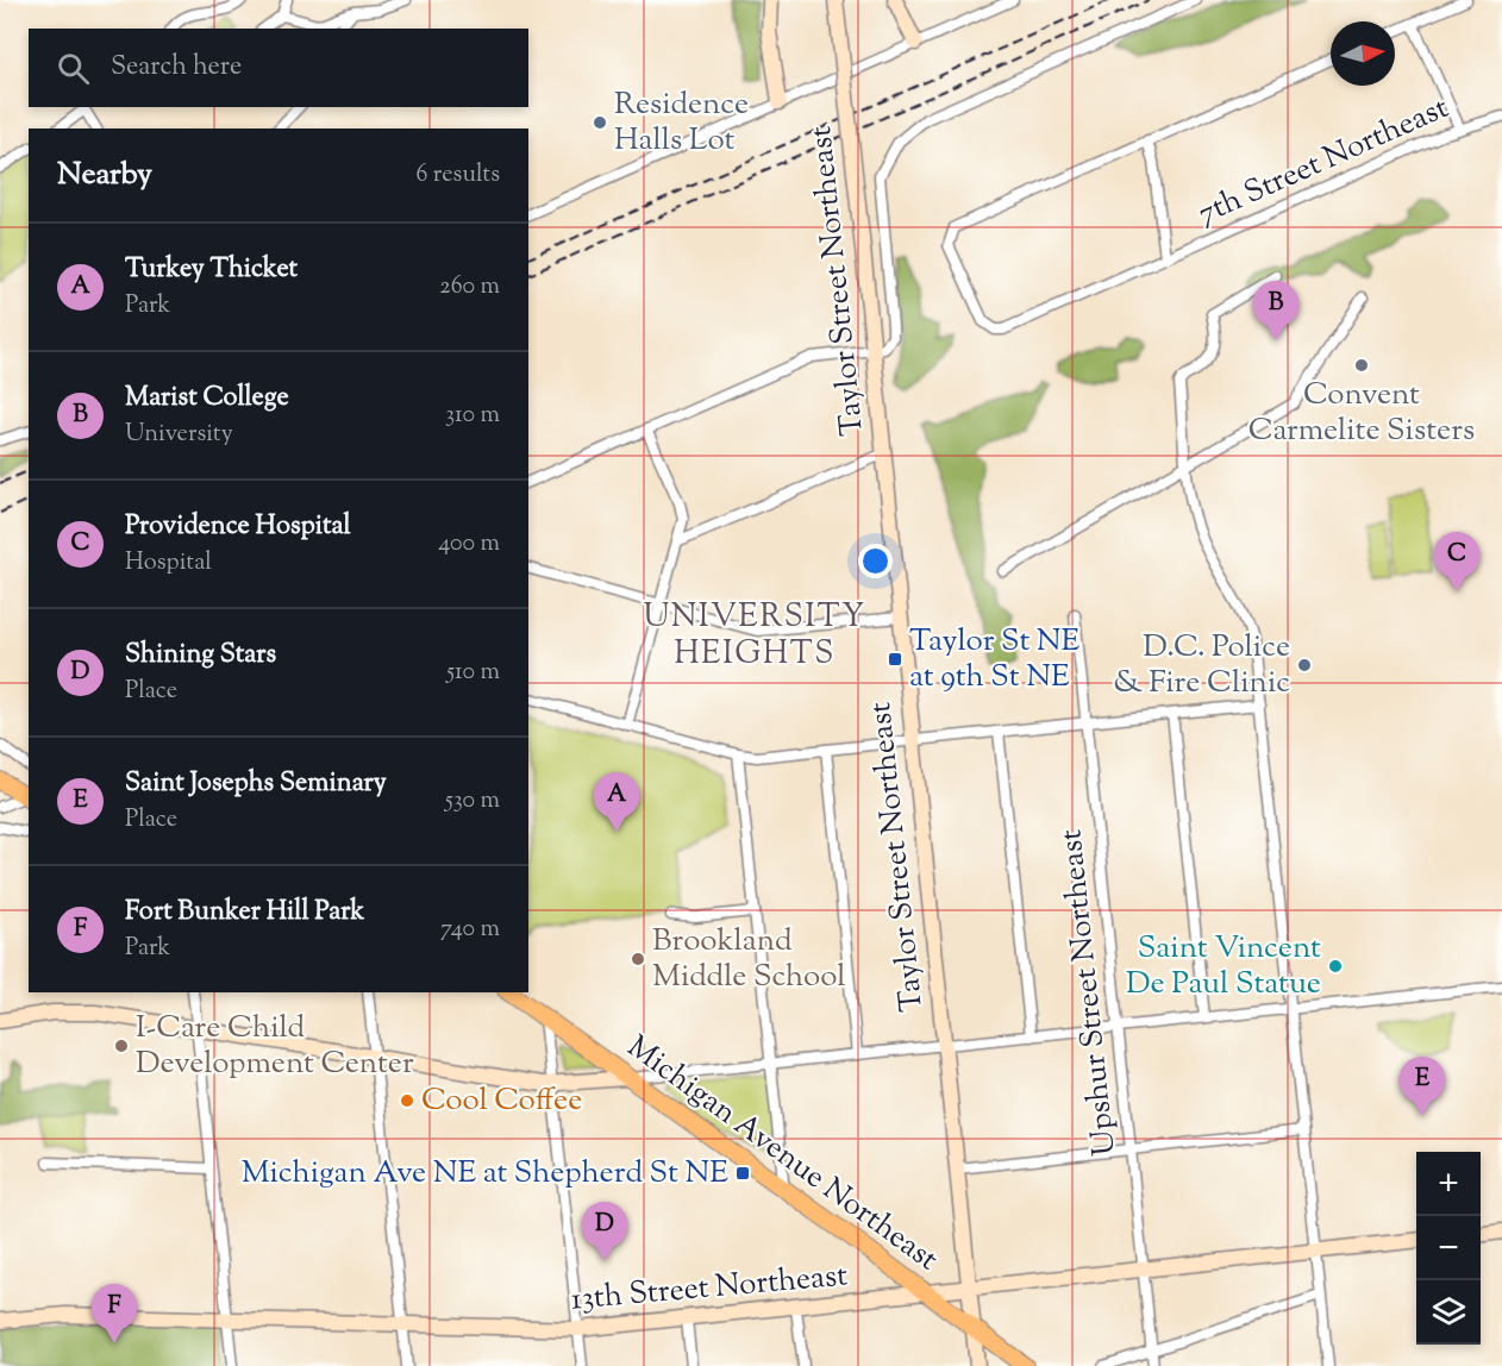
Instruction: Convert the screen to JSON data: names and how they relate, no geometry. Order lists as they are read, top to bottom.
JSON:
{
  "streets": {
    "main road": ["Taylor Street Northeast", "Michigan Avenue Northeast", "13th Street Northeast"],
    "street": ["7th Street Northeast", "Upshur Street Northeast"]
  },
  "crossings": [
    ["Taylor Street Northeast", "Michigan Avenue Northeast"],
    ["Taylor Street Northeast", "13th Street Northeast"],
    ["Upshur Street Northeast", "13th Street Northeast"],
    ["Michigan Avenue Northeast", "13th Street Northeast"]
  ],
  "districts": ["UNIVERSITY HEIGHTS"],
  "places": {
    "other": [
      "Residence Halls Lot",
      "Convent Carmelite Sisters",
      "D.C. Police & Fire Clinic",
      "Brookland Middle School",
      "Saint Vincent De Paul Statue",
      "I-Care Child Development Center",
      "Cool Coffee"
    ],
    "transit": ["Taylor St NE at 9th St NE", "Michigan Ave NE at Shepherd St NE"]
  },
  "north": "right",
  "page": {
    "search": "Search here",
    "heading": ["Nearby", "6 results"],
    "list": [
      {
        "mark": "A",
        "name": "Turkey Thicket",
        "note": "Park",
        "value": "260 m"
      },
      {
        "mark": "B",
        "name": "Marist College",
        "note": "University",
        "value": "310 m"
      },
      {
        "mark": "C",
        "name": "Providence Hospital",
        "note": "Hospital",
        "value": "400 m"
      },
      {
        "mark": "D",
        "name": "Shining Stars",
        "note": "Place",
        "value": "510 m"
      },
      {
        "mark": "E",
        "name": "Saint Josephs Seminary",
        "note": "Place",
        "value": "530 m"
      },
      {
        "mark": "F",
        "name": "Fort Bunker Hill Park",
        "note": "Park",
        "value": "740 m"
      }
    ],
    "pins": [
      "B",
      "C",
      "A",
      "E",
      "D",
      "F"
    ],
    "map_buttons": ["+", "−"]
  }
}
